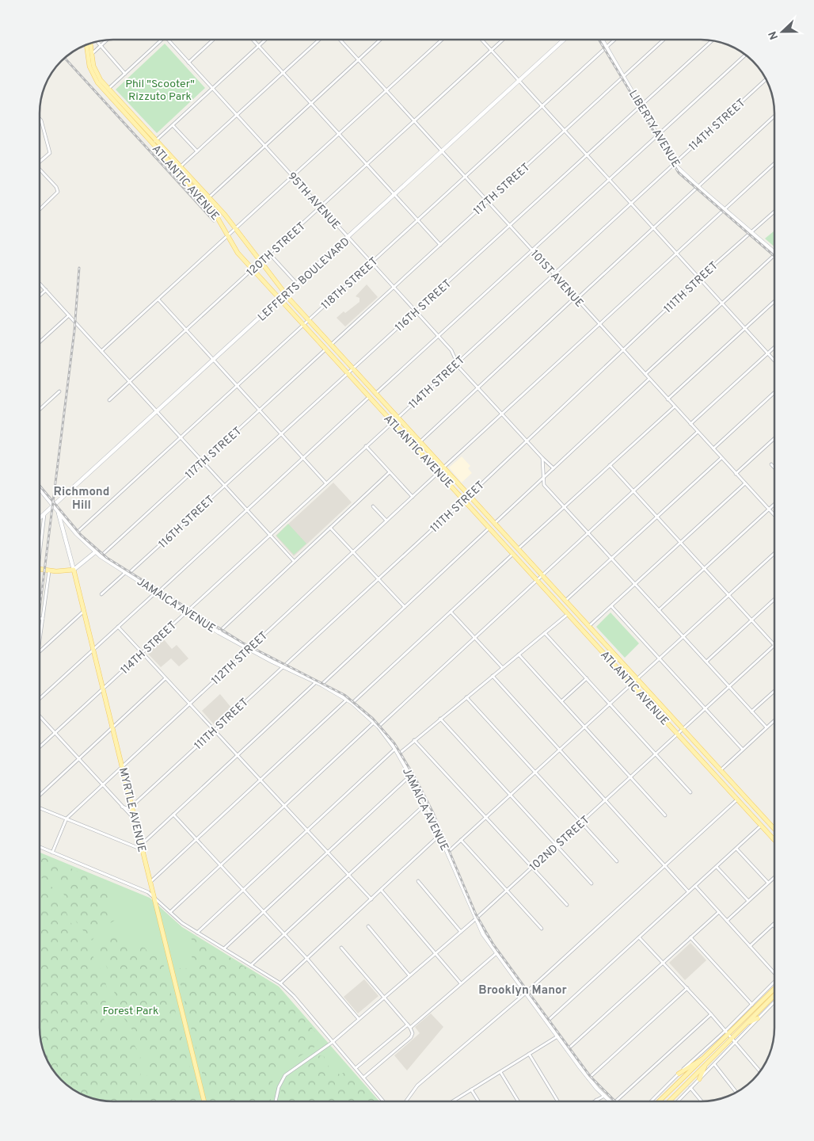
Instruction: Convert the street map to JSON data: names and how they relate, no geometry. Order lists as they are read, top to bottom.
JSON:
{
  "streets": {
    "main road": ["ATLANTIC AVENUE", "MYRTLE AVENUE"],
    "street": [
      "114TH STREET",
      "LIBERTY AVENUE",
      "117TH STREET",
      "95TH AVENUE",
      "120TH STREET",
      "101ST AVENUE",
      "LEFFERTS BOULEVARD",
      "118TH STREET",
      "111TH STREET",
      "116TH STREET",
      "JAMAICA AVENUE",
      "112TH STREET",
      "102ND STREET"
    ]
  },
  "crossings": [
    ["114TH STREET", "LIBERTY AVENUE"],
    ["114TH STREET", "ATLANTIC AVENUE"],
    ["114TH STREET", "95TH AVENUE"],
    ["114TH STREET", "101ST AVENUE"],
    ["114TH STREET", "JAMAICA AVENUE"],
    ["114TH STREET", "MYRTLE AVENUE"],
    ["LIBERTY AVENUE", "117TH STREET"],
    ["LIBERTY AVENUE", "118TH STREET"],
    ["LIBERTY AVENUE", "111TH STREET"],
    ["LIBERTY AVENUE", "116TH STREET"],
    ["ATLANTIC AVENUE", "117TH STREET"],
    ["ATLANTIC AVENUE", "120TH STREET"],
    ["ATLANTIC AVENUE", "LEFFERTS BOULEVARD"],
    ["ATLANTIC AVENUE", "118TH STREET"],
    ["ATLANTIC AVENUE", "111TH STREET"],
    ["ATLANTIC AVENUE", "116TH STREET"],
    ["ATLANTIC AVENUE", "112TH STREET"],
    ["ATLANTIC AVENUE", "102ND STREET"],
    ["117TH STREET", "95TH AVENUE"],
    ["117TH STREET", "101ST AVENUE"],
    ["117TH STREET", "JAMAICA AVENUE"],
    ["95TH AVENUE", "120TH STREET"],
    ["95TH AVENUE", "LEFFERTS BOULEVARD"],
    ["95TH AVENUE", "118TH STREET"],
    ["95TH AVENUE", "111TH STREET"],
    ["95TH AVENUE", "116TH STREET"],
    ["120TH STREET", "101ST AVENUE"],
    ["101ST AVENUE", "LEFFERTS BOULEVARD"],
    ["101ST AVENUE", "118TH STREET"],
    ["101ST AVENUE", "111TH STREET"],
    ["101ST AVENUE", "116TH STREET"],
    ["LEFFERTS BOULEVARD", "JAMAICA AVENUE"],
    ["118TH STREET", "JAMAICA AVENUE"],
    ["111TH STREET", "JAMAICA AVENUE"],
    ["111TH STREET", "MYRTLE AVENUE"],
    ["116TH STREET", "JAMAICA AVENUE"],
    ["JAMAICA AVENUE", "112TH STREET"],
    ["JAMAICA AVENUE", "MYRTLE AVENUE"],
    ["JAMAICA AVENUE", "102ND STREET"],
    ["112TH STREET", "MYRTLE AVENUE"]
  ],
  "districts": ["Richmond Hill", "Brooklyn Manor"],
  "parks": ["Phil \"Scooter\" Rizzuto Park", "Forest Park"],
  "north": "left"
}
